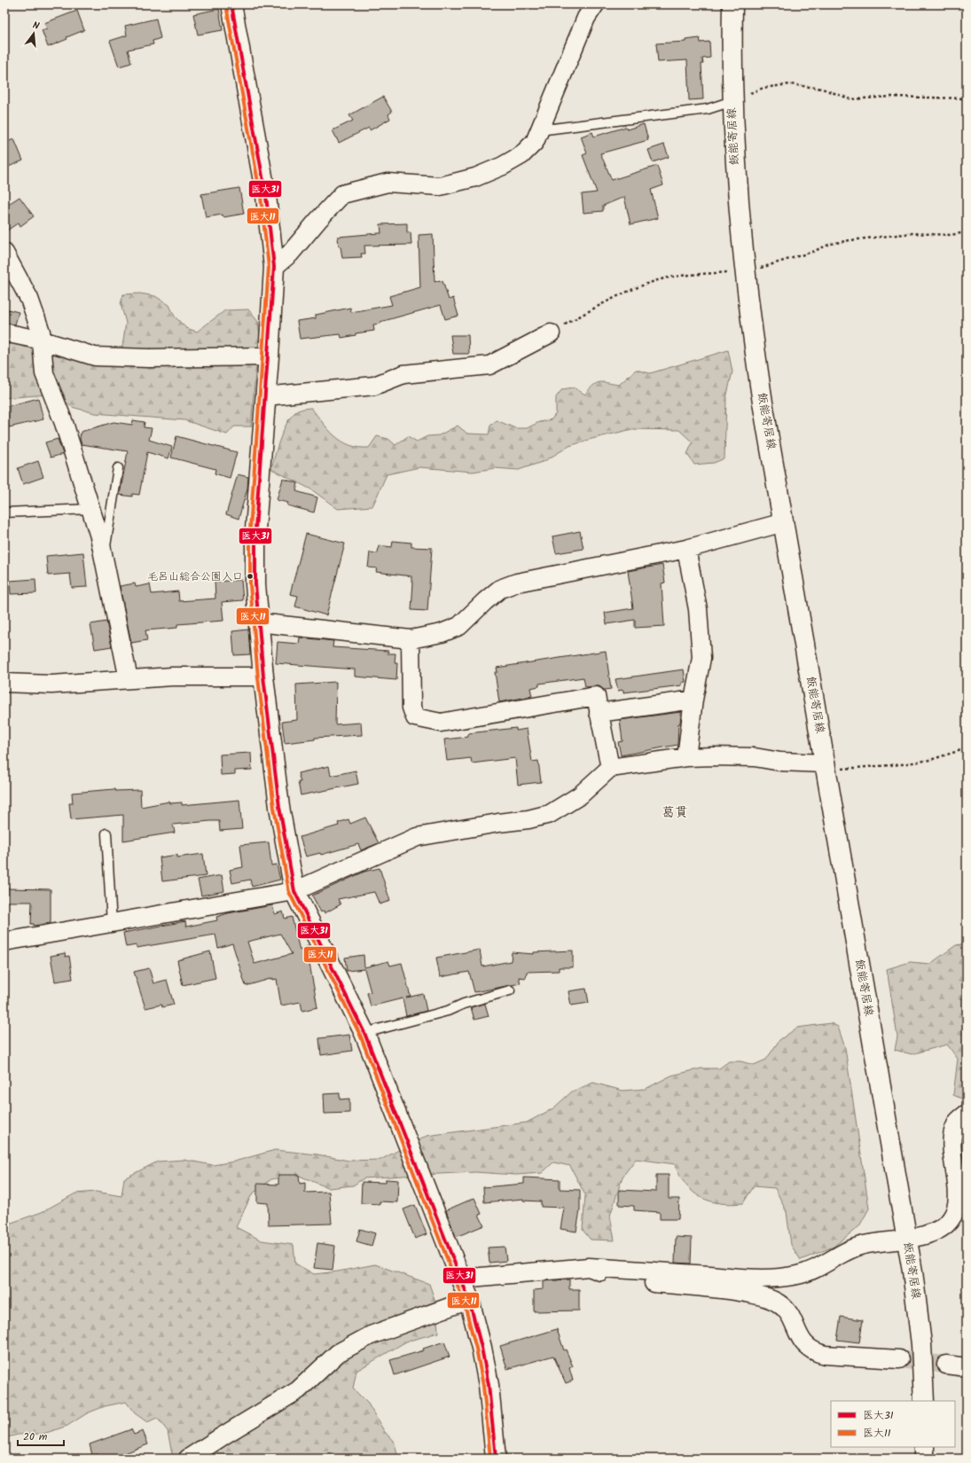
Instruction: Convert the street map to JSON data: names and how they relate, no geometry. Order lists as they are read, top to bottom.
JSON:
{
  "streets": {
    "main road": ["飯能寄居線"]
  },
  "districts": ["葛貫"],
  "places": ["毛呂山総合公園入口"],
  "lines": ["transit line 医大31", "transit line 医大11"],
  "legend": ["医大31", "医大11"],
  "scale_bar": "20 m",
  "north": "top"
}
